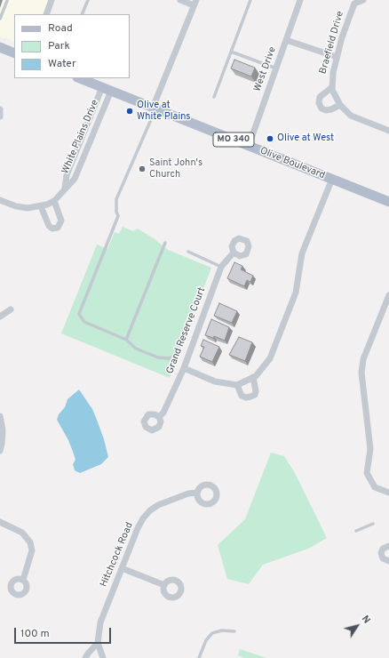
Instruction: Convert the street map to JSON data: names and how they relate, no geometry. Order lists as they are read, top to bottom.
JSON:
{
  "streets": {
    "main road": ["MO 340", "Olive Boulevard"],
    "street": [
      "Braefield Drive",
      "West Drive",
      "White Plains Drive",
      "Grand Reserve Court",
      "Hitchcock Road"
    ]
  },
  "crossings": [
    ["West Drive", "Olive Boulevard"],
    ["White Plains Drive", "Olive Boulevard"]
  ],
  "places": ["Olive at White Plains", "Olive at West", "Saint John's Church"],
  "legend": ["Road", "Park", "Water"],
  "scale_bar": "100 m",
  "north": "top right"
}
